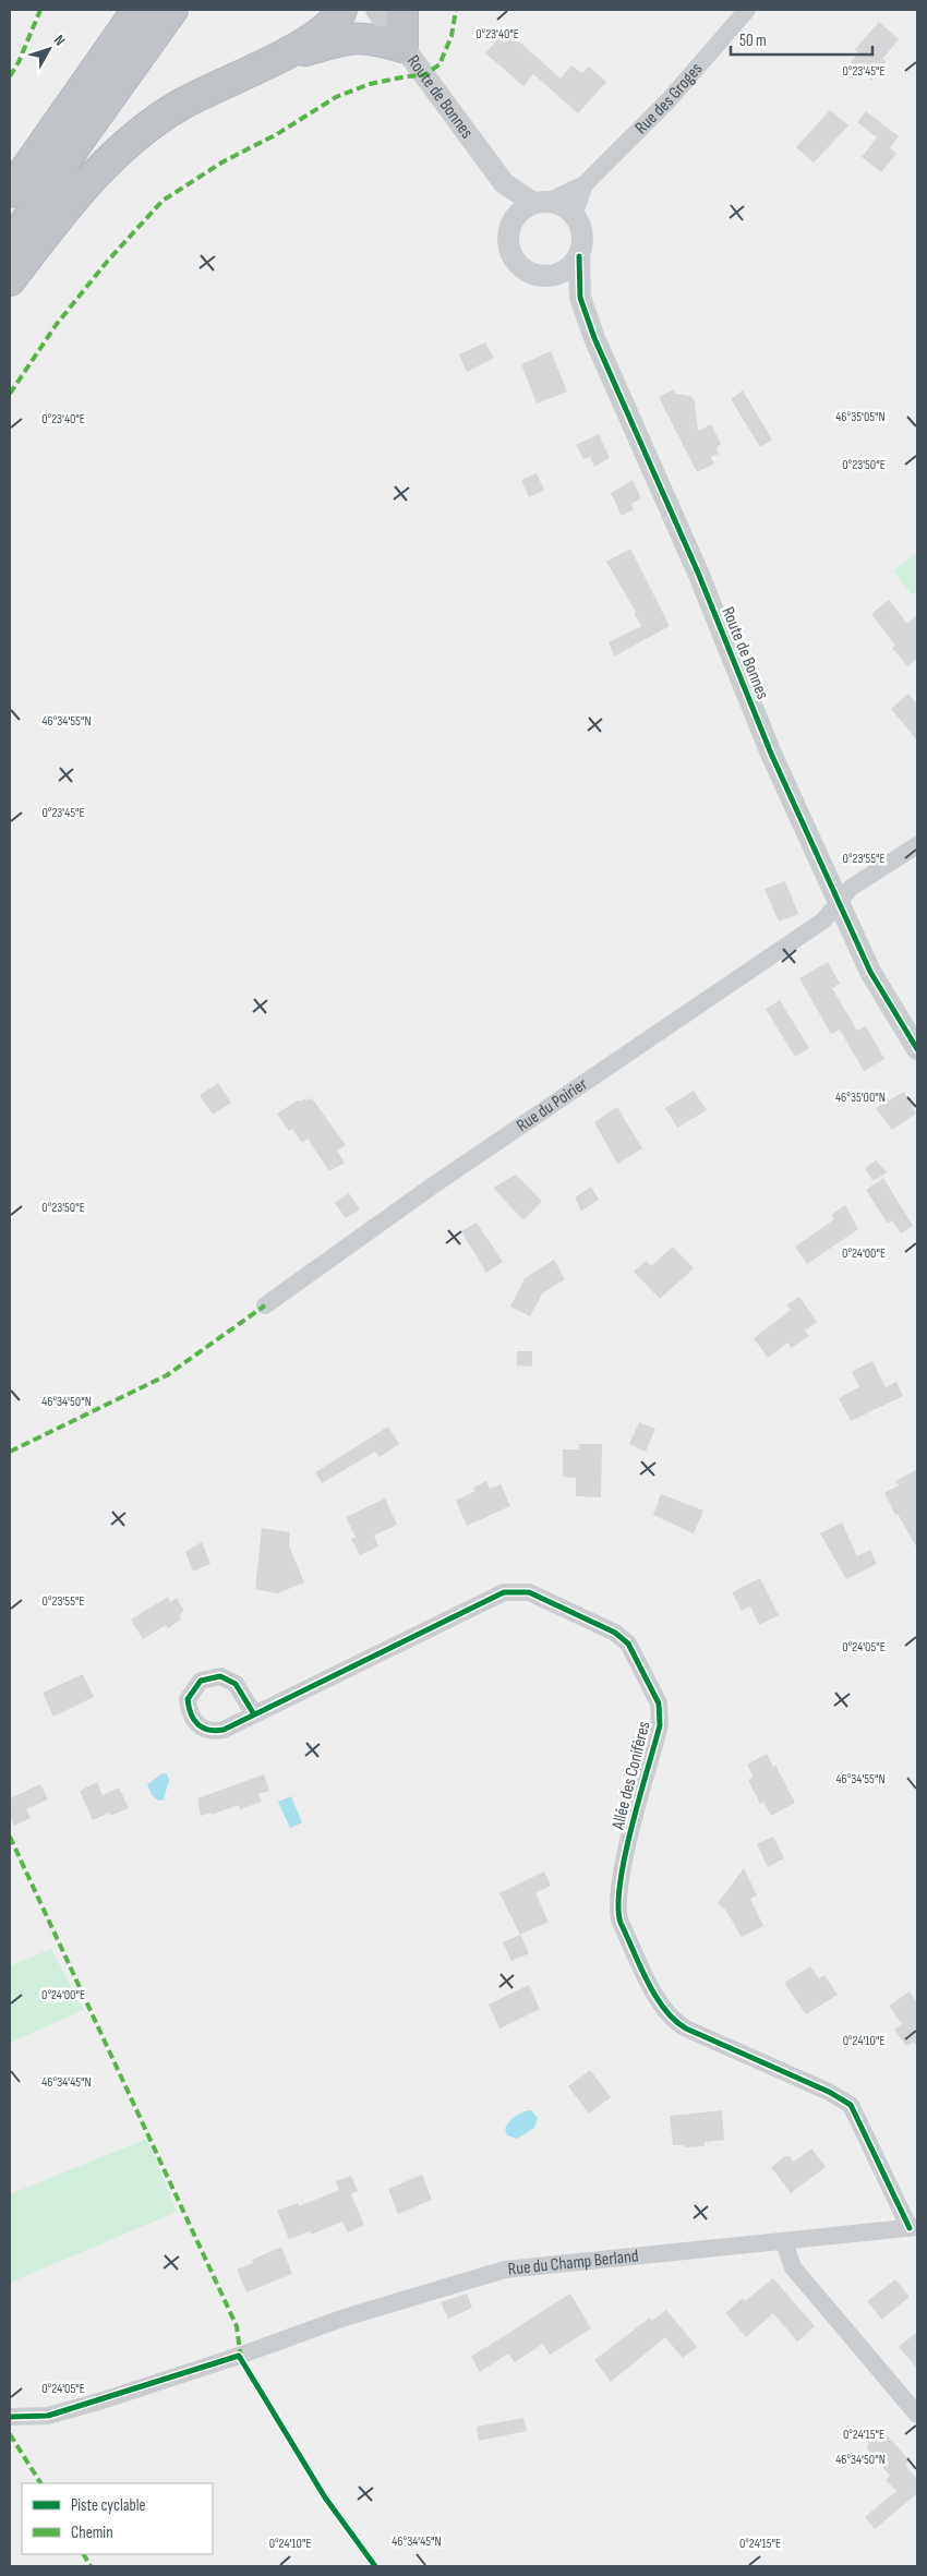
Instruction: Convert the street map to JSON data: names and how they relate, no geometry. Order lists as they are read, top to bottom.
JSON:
{
  "streets": {
    "street": [
      "Route de Bonnes",
      "Rue des Groges",
      "Rue du Poirier",
      "Allée des Conifères",
      "Rue du Champ Berland"
    ]
  },
  "crossings": [
    ["Route de Bonnes", "Rue des Groges"],
    ["Route de Bonnes", "Rue du Poirier"],
    ["Allée des Conifères", "Rue du Champ Berland"]
  ],
  "legend": ["Piste cyclable", "Chemin"],
  "scale_bar": "50 m",
  "north": "top right",
  "coordinates": [
    "0°23'40\"E",
    "0°23'45\"E",
    "46°35'05\"N",
    "0°23'50\"E",
    "46°34'55\"N",
    "0°23'55\"E",
    "46°35'00\"N",
    "0°24'00\"E",
    "46°34'50\"N",
    "0°24'05\"E",
    "0°24'10\"E",
    "46°34'45\"N",
    "0°24'15\"E"
  ]
}
